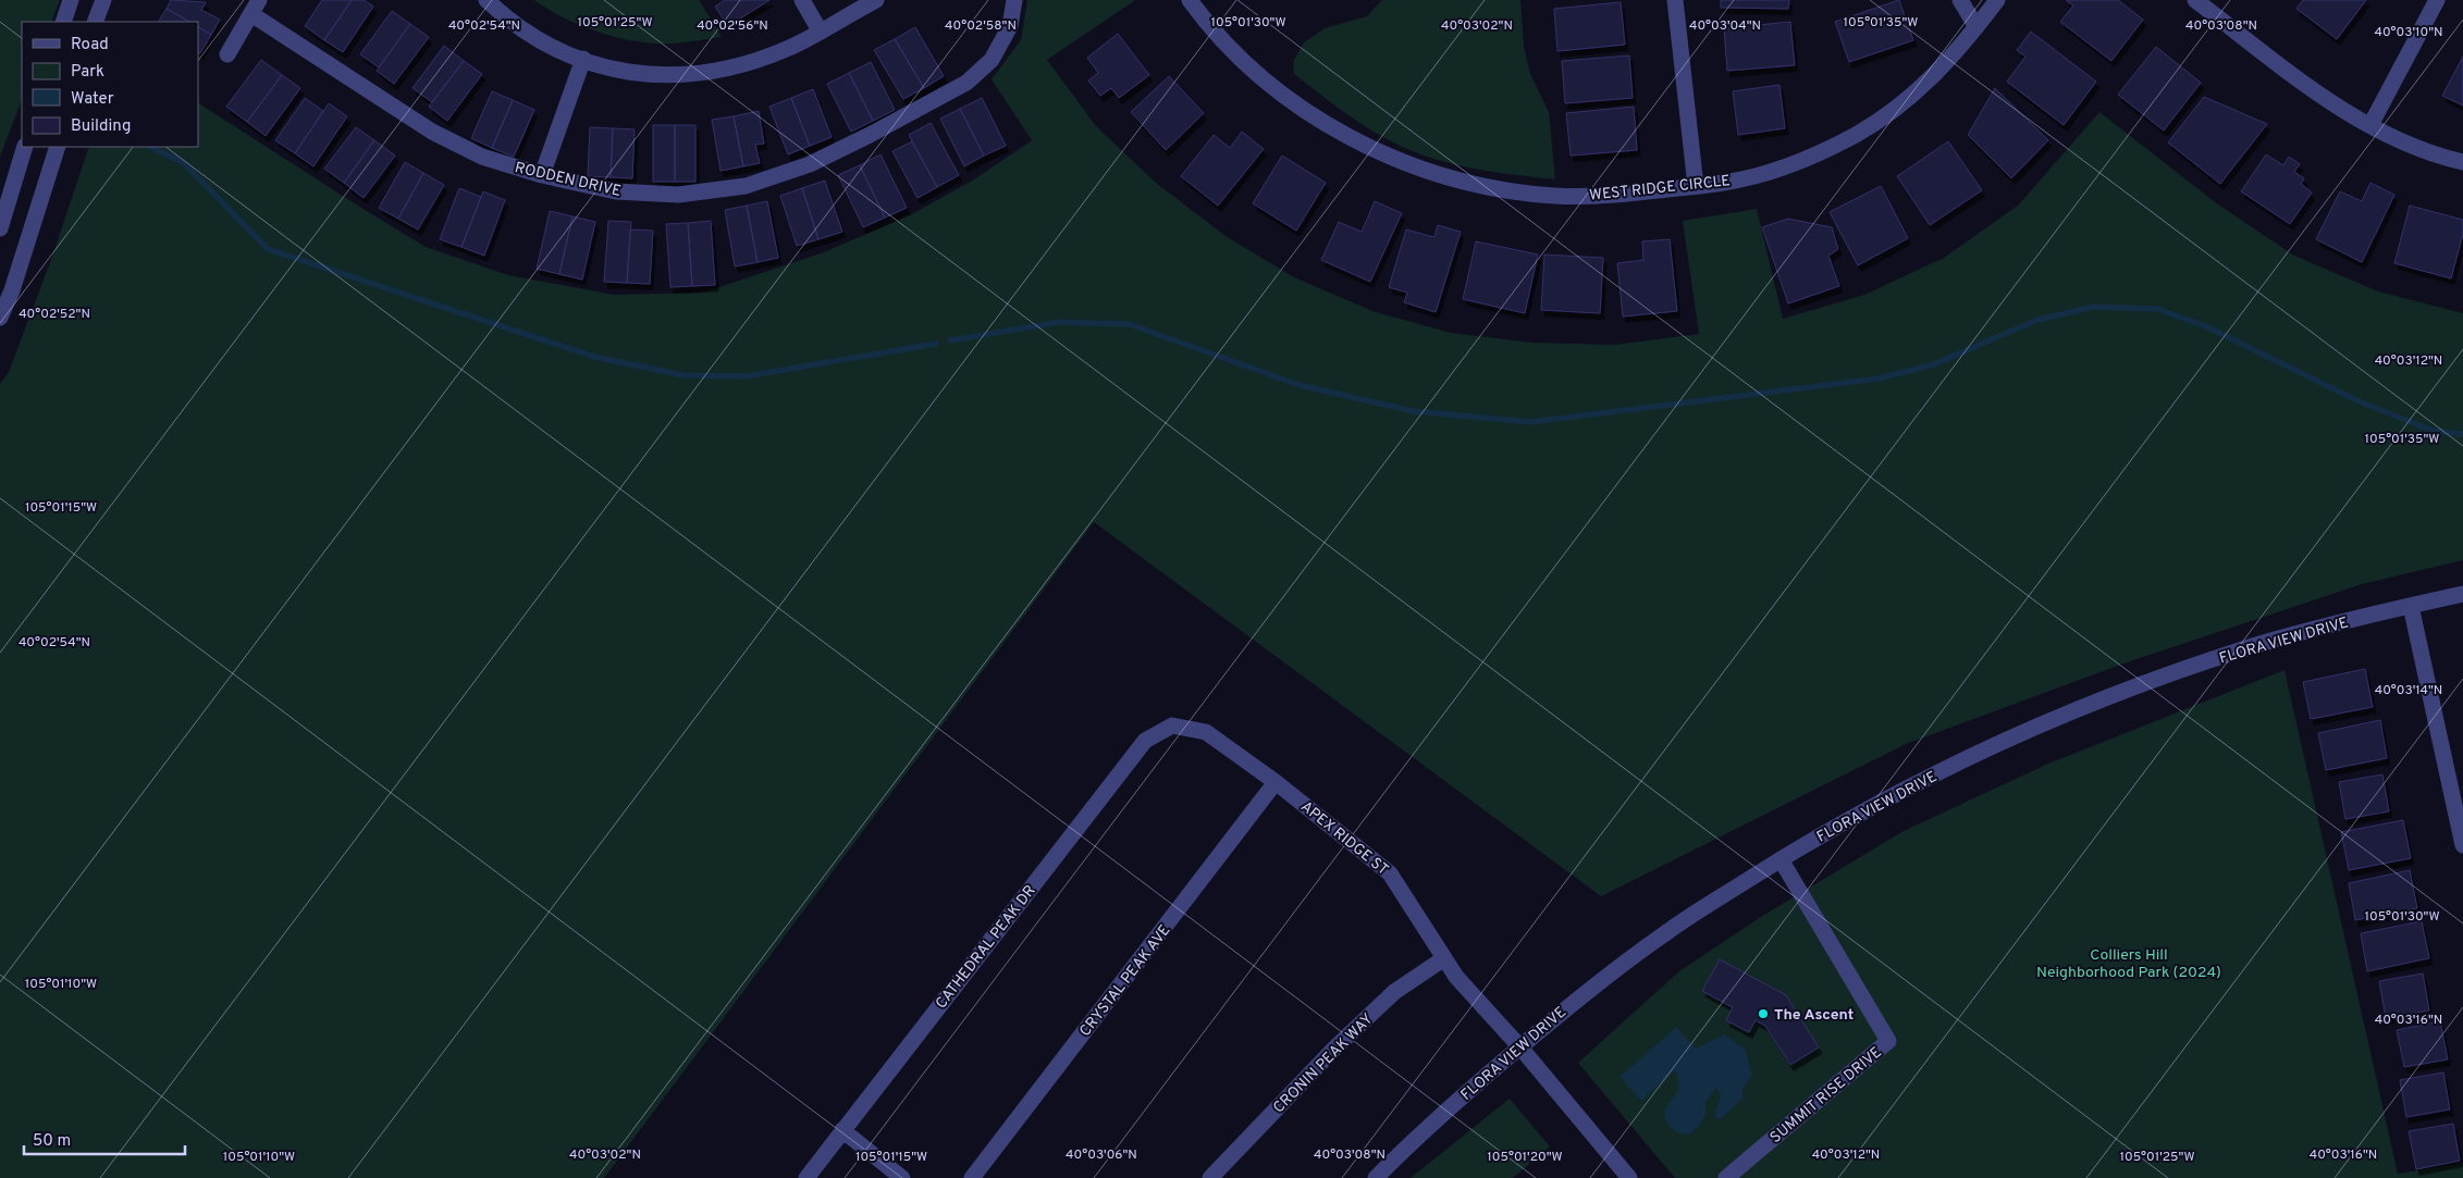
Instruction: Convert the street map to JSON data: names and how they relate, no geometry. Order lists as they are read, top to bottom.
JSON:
{
  "streets": {
    "street": [
      "RODDEN DRIVE",
      "WEST RIDGE CIRCLE",
      "FLORA VIEW DRIVE",
      "APEX RIDGE ST",
      "CATHEDRAL PEAK DR",
      "CRYSTAL PEAK AVE",
      "CRONIN PEAK WAY",
      "SUMMIT RISE DRIVE"
    ]
  },
  "crossings": [
    ["FLORA VIEW DRIVE", "APEX RIDGE ST"],
    ["FLORA VIEW DRIVE", "SUMMIT RISE DRIVE"],
    ["APEX RIDGE ST", "CATHEDRAL PEAK DR"],
    ["APEX RIDGE ST", "CRYSTAL PEAK AVE"],
    ["APEX RIDGE ST", "CRONIN PEAK WAY"]
  ],
  "parks": ["Colliers Hill Neighborhood Park (2024)"],
  "places": ["The Ascent"],
  "legend": [
    "Road",
    "Park",
    "Water",
    "Building"
  ],
  "scale_bar": "50 m",
  "coordinates": [
    "105°01'25\"W",
    "105°01'30\"W",
    "105°01'35\"W",
    "40°02'54\"N",
    "40°02'56\"N",
    "40°02'58\"N",
    "40°03'02\"N",
    "40°03'04\"N",
    "40°03'08\"N",
    "40°03'10\"N",
    "40°02'52\"N",
    "40°03'12\"N",
    "105°01'15\"W",
    "40°03'14\"N",
    "105°01'10\"W",
    "40°03'16\"N",
    "40°03'06\"N",
    "105°01'20\"W"
  ]
}
